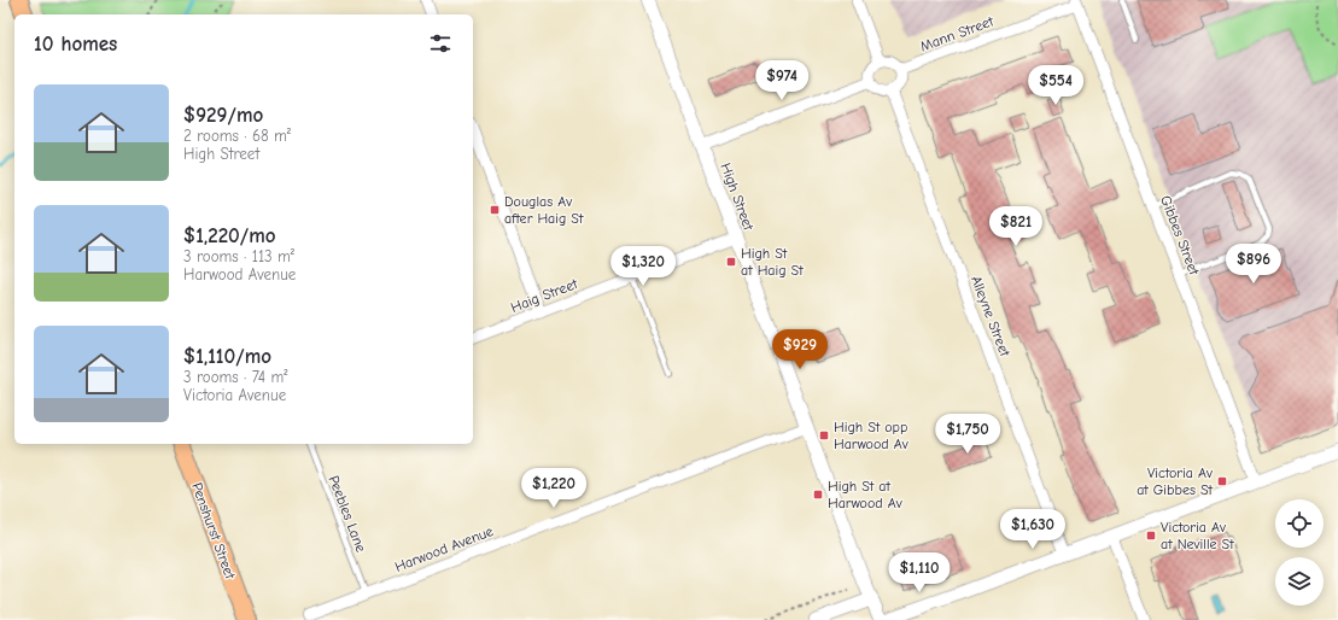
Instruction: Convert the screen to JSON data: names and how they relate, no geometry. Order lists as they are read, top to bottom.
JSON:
{
  "streets": {
    "main road": ["Penshurst Street"],
    "street": [
      "Mann Street",
      "High Street",
      "Gibbes Street",
      "Haig Street",
      "Alleyne Street",
      "Harwood Avenue"
    ],
    "lane": ["Peebles Lane"]
  },
  "crossings": [
    ["Mann Street", "Gibbes Street"],
    ["Mann Street", "Alleyne Street"],
    ["High Street", "Haig Street"],
    ["High Street", "Harwood Avenue"],
    ["Peebles Lane", "Harwood Avenue"]
  ],
  "places": {
    "transit": [
      "Douglas Av after Haig St",
      "High St at Haig St",
      "High St opp Harwood Av",
      "Victoria Av at Gibbes St",
      "High St at Harwood Av",
      "Victoria Av at Neville St"
    ]
  },
  "page": {
    "heading": "10 homes",
    "price": [
      "$974",
      "$554",
      "$821",
      "$896",
      "$1,320",
      "$929",
      "$1,750",
      "$1,220",
      "$1,630",
      "$1,110"
    ],
    "list": [
      {
        "name": "$929/mo",
        "note": "2 rooms · 68 m² · High Street"
      },
      {
        "name": "$1,220/mo",
        "note": "3 rooms · 113 m² · Harwood Avenue"
      },
      {
        "name": "$1,110/mo",
        "note": "3 rooms · 74 m² · Victoria Avenue"
      }
    ]
  }
}
